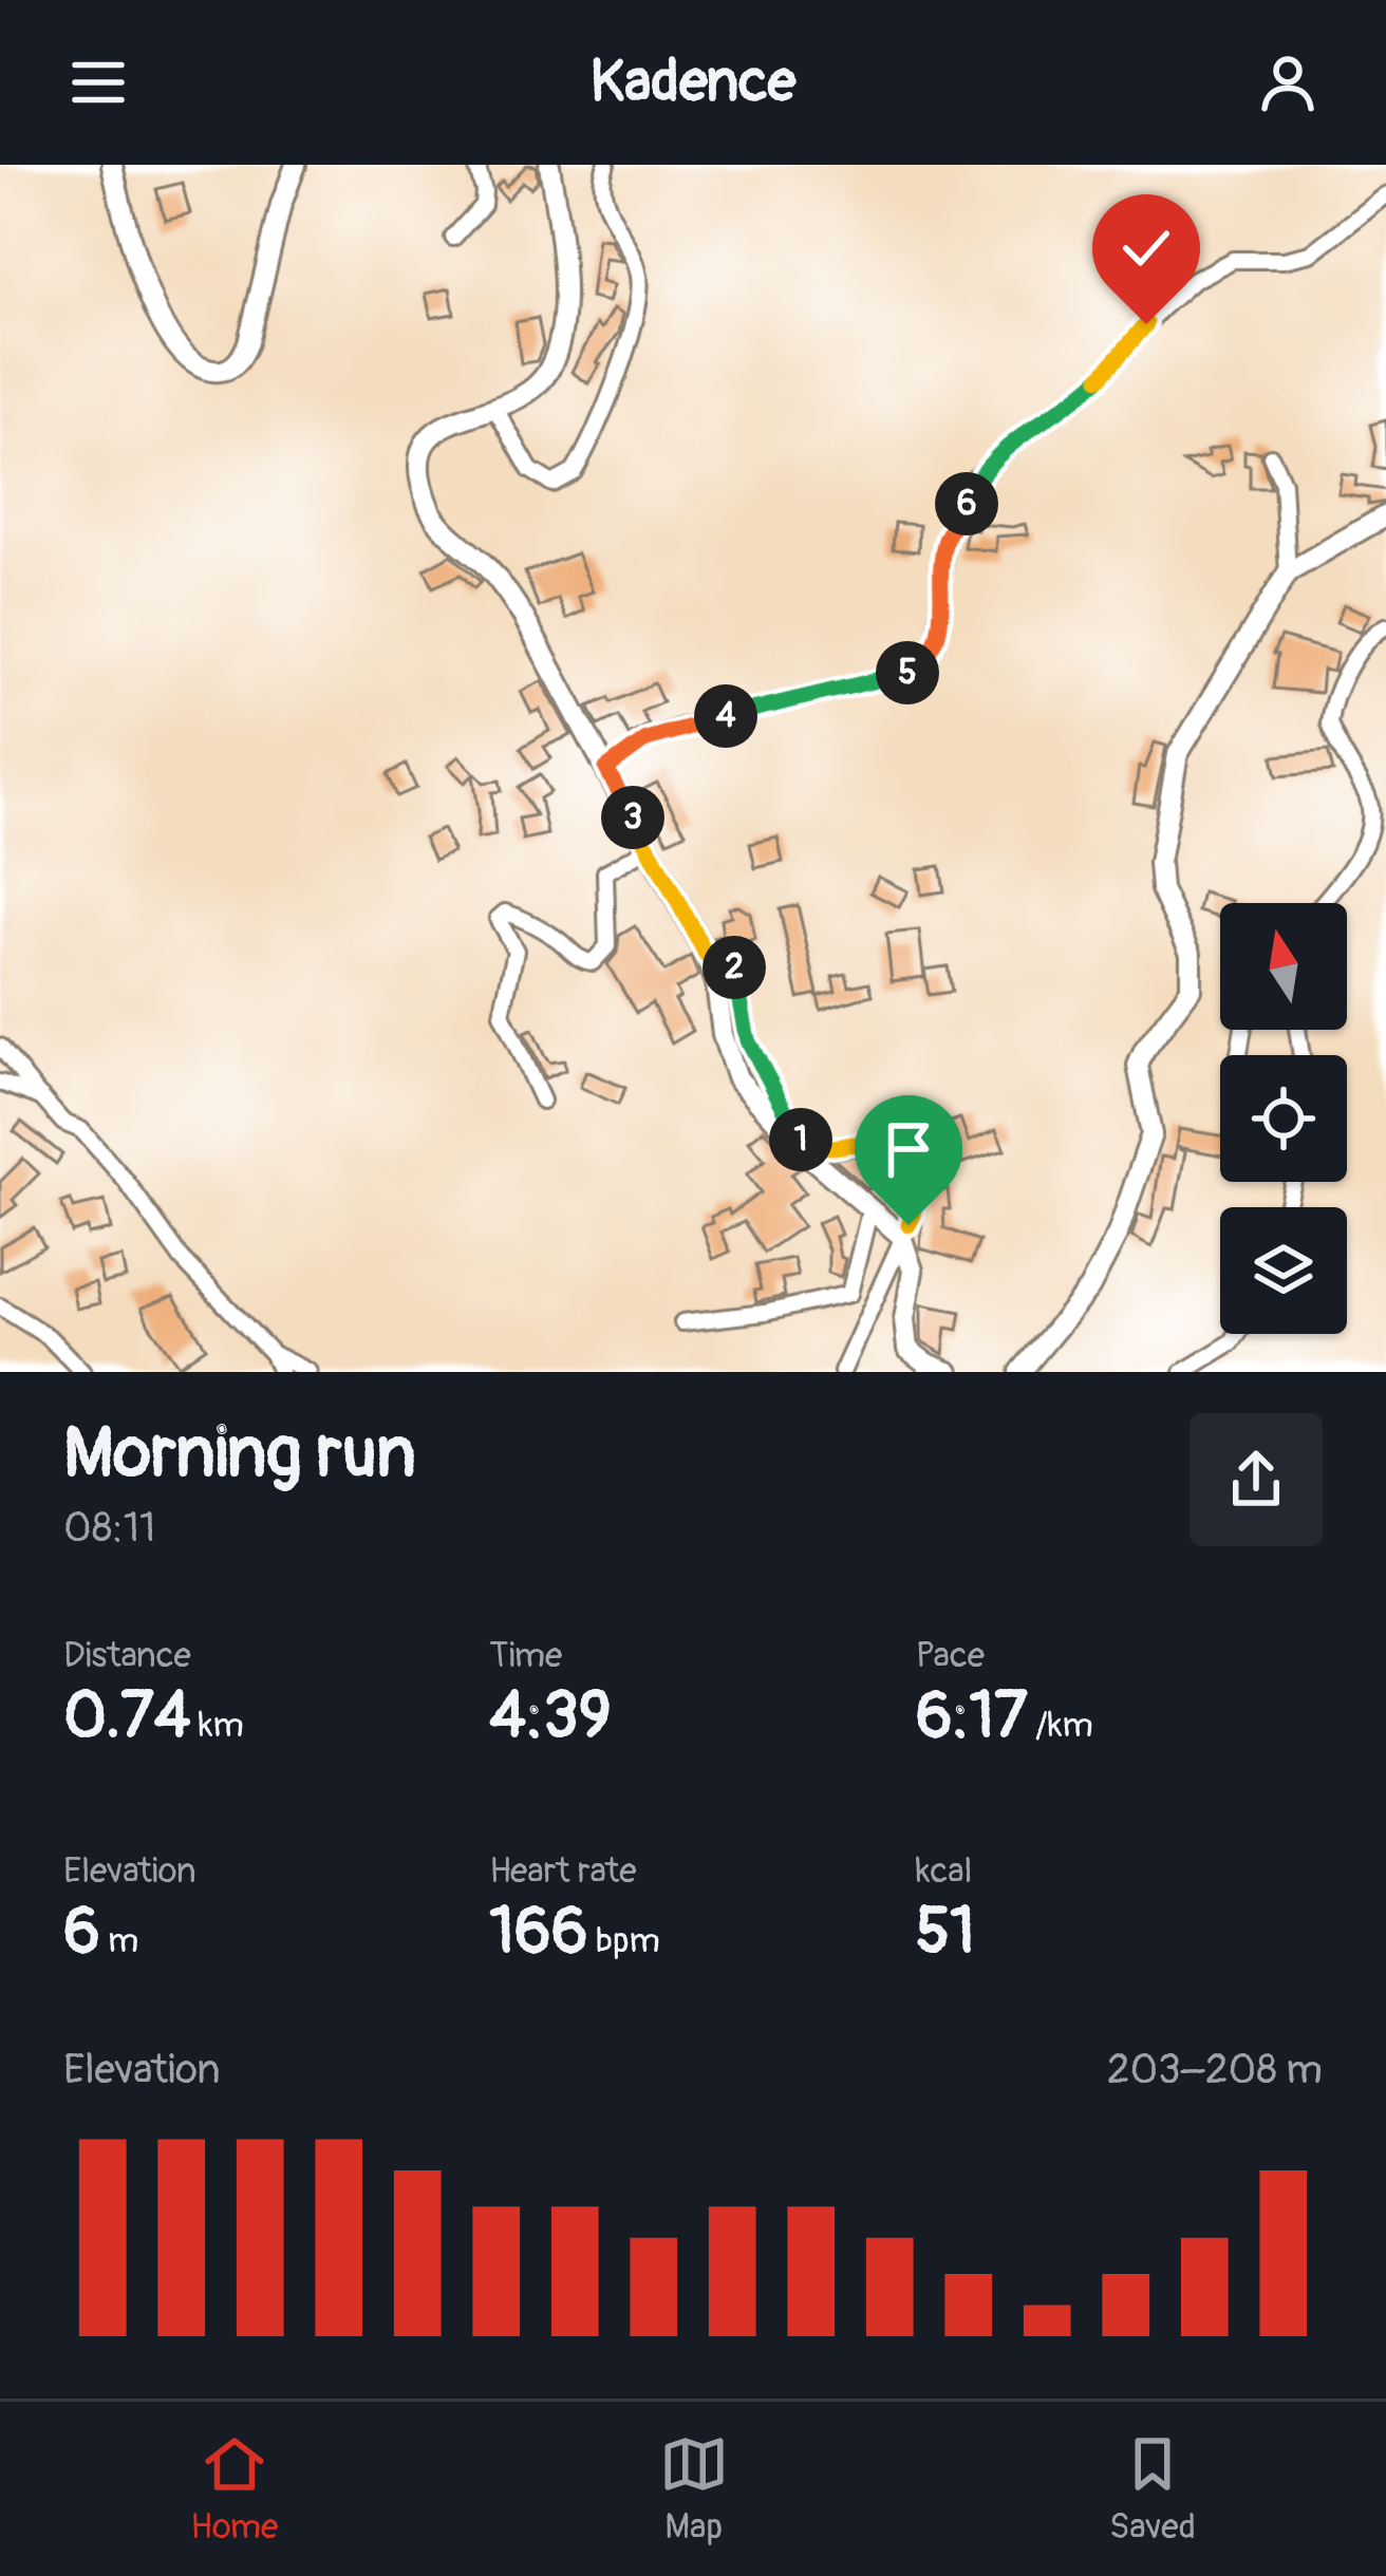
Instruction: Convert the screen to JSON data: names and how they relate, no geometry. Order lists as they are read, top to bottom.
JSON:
{
  "north": "top",
  "page": {
    "header": "Kadence",
    "pins": [
      "6",
      "5",
      "4",
      "3",
      "2",
      "1"
    ],
    "heading": ["Morning run", "08:11"],
    "stats": [
      ["Distance", "0.74 km"],
      ["Time", "4:39"],
      ["Pace", "6:17 /km"],
      ["Elevation", "6 m"],
      ["Heart rate", "166 bpm"],
      ["kcal", "51"]
    ],
    "chart": ["Elevation", "203–208 m"],
    "tabs": ["Home", "Map", "Saved"]
  }
}
